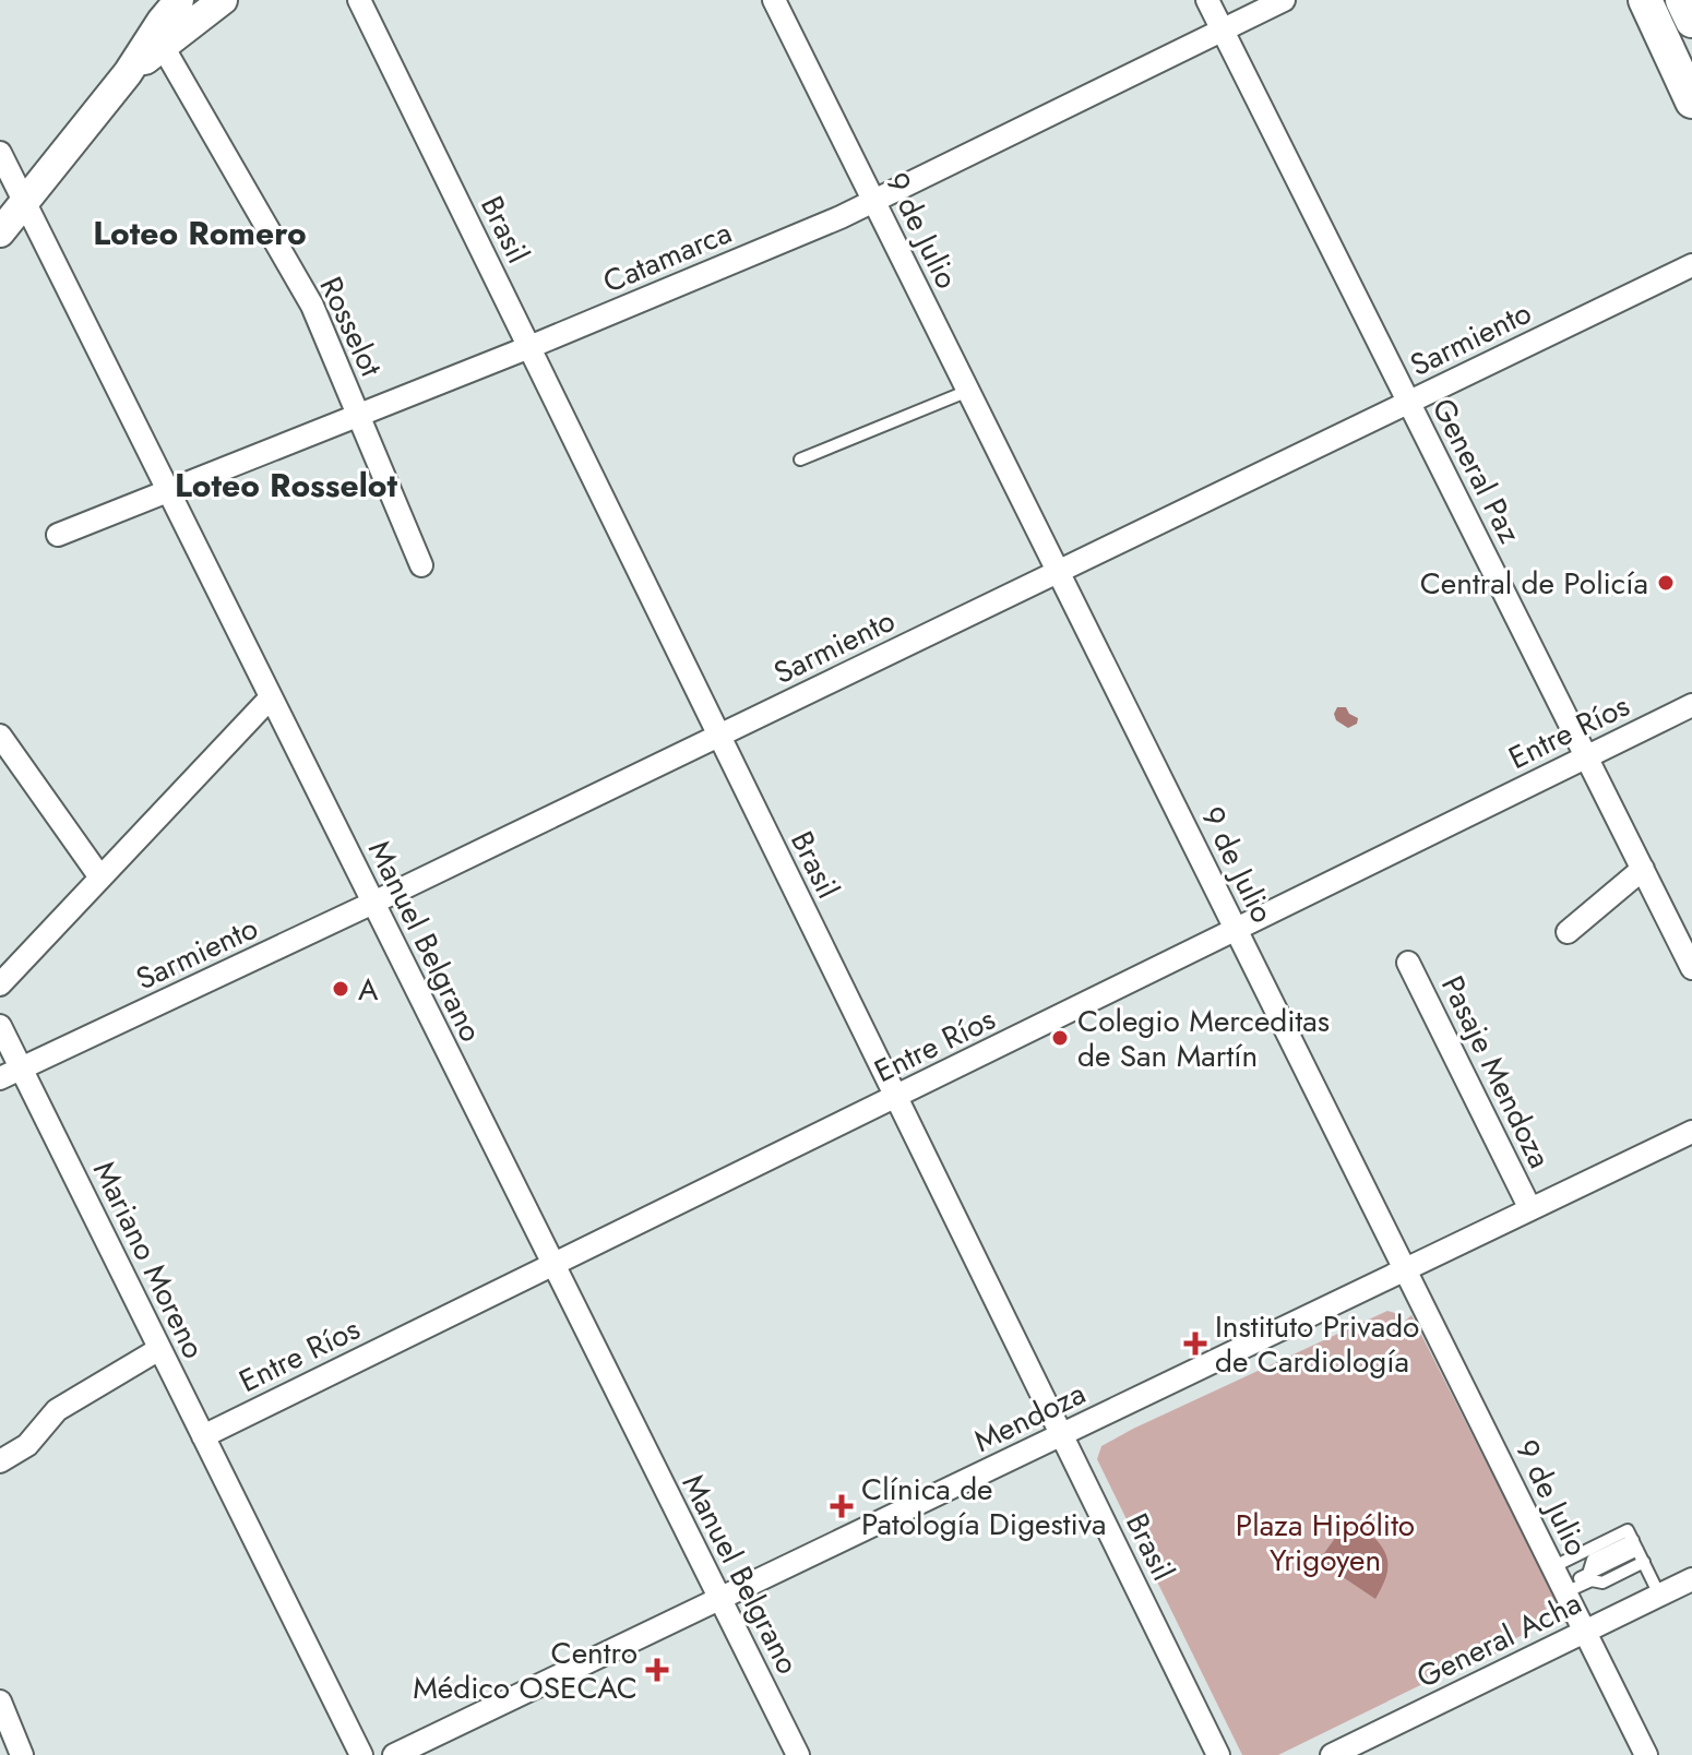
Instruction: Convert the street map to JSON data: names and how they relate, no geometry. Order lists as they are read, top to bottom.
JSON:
{
  "streets": {
    "street": [
      "Brasil",
      "9 de Julio",
      "Catamarca",
      "Rosselot",
      "Sarmiento",
      "General Paz",
      "Entre Ríos",
      "Manuel Belgrano",
      "Pasaje Mendoza",
      "Mariano Moreno",
      "Mendoza",
      "General Acha"
    ]
  },
  "crossings": [
    ["Brasil", "Catamarca"],
    ["Brasil", "Sarmiento"],
    ["Brasil", "Entre Ríos"],
    ["Brasil", "Mendoza"],
    ["9 de Julio", "Catamarca"],
    ["9 de Julio", "Sarmiento"],
    ["9 de Julio", "Entre Ríos"],
    ["9 de Julio", "Mendoza"],
    ["9 de Julio", "General Acha"],
    ["Catamarca", "Rosselot"],
    ["Catamarca", "General Paz"],
    ["Catamarca", "Manuel Belgrano"],
    ["Sarmiento", "General Paz"],
    ["Sarmiento", "Manuel Belgrano"],
    ["Sarmiento", "Mariano Moreno"],
    ["General Paz", "Entre Ríos"],
    ["Entre Ríos", "Manuel Belgrano"],
    ["Entre Ríos", "Mariano Moreno"],
    ["Manuel Belgrano", "Mendoza"],
    ["Pasaje Mendoza", "Mendoza"]
  ],
  "districts": ["Loteo Romero", "Loteo Rosselot"],
  "parks": ["Plaza Hipólito Yrigoyen"],
  "places": {
    "other": ["Central de Policía", "A", "Colegio Merceditas de San Martín"],
    "health": ["Instituto Privado de Cardiología", "Clínica de Patología Digestiva", "Centro Médico OSECAC"]
  }
}
